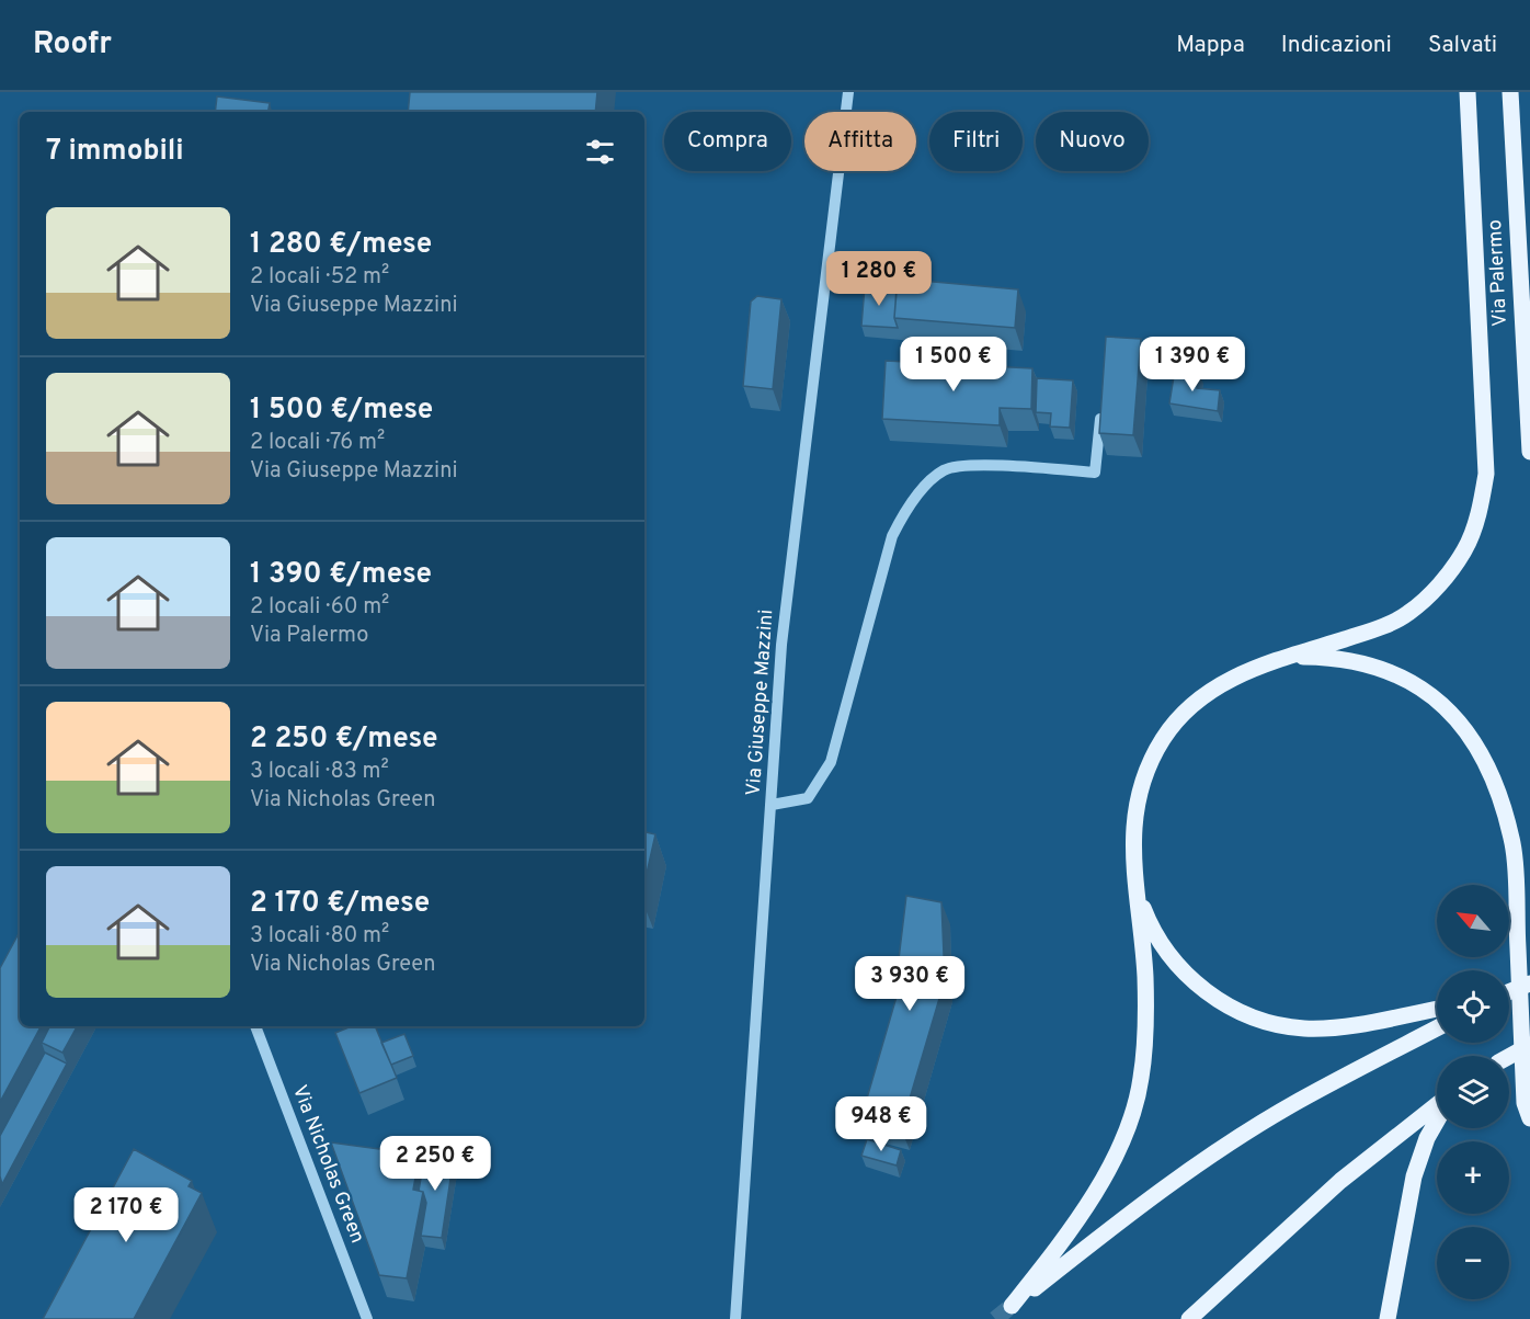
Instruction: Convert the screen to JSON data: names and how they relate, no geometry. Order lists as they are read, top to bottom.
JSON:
{
  "streets": {
    "main road": ["Via Palermo"],
    "street": ["Via Giuseppe Mazzini", "Via Nicholas Green"]
  },
  "north": "top left",
  "page": {
    "header": "Roofr",
    "nav": ["Mappa", "Indicazioni", "Salvati"],
    "chip": [
      "Compra",
      "Affitta",
      "Filtri",
      "Nuovo"
    ],
    "heading": "7 immobili",
    "list": [
      {
        "name": "1 280 €/mese",
        "note": "2 locali · 52 m² · Via Giuseppe Mazzini"
      },
      {
        "name": "1 500 €/mese",
        "note": "2 locali · 76 m² · Via Giuseppe Mazzini"
      },
      {
        "name": "1 390 €/mese",
        "note": "2 locali · 60 m² · Via Palermo"
      },
      {
        "name": "2 250 €/mese",
        "note": "3 locali · 83 m² · Via Nicholas Green"
      },
      {
        "name": "2 170 €/mese",
        "note": "3 locali · 80 m² · Via Nicholas Green"
      }
    ],
    "price": [
      "1 280 €",
      "1 500 €",
      "1 390 €",
      "3 930 €",
      "948 €",
      "2 250 €",
      "2 170 €"
    ],
    "map_buttons": ["+", "−"]
  }
}
